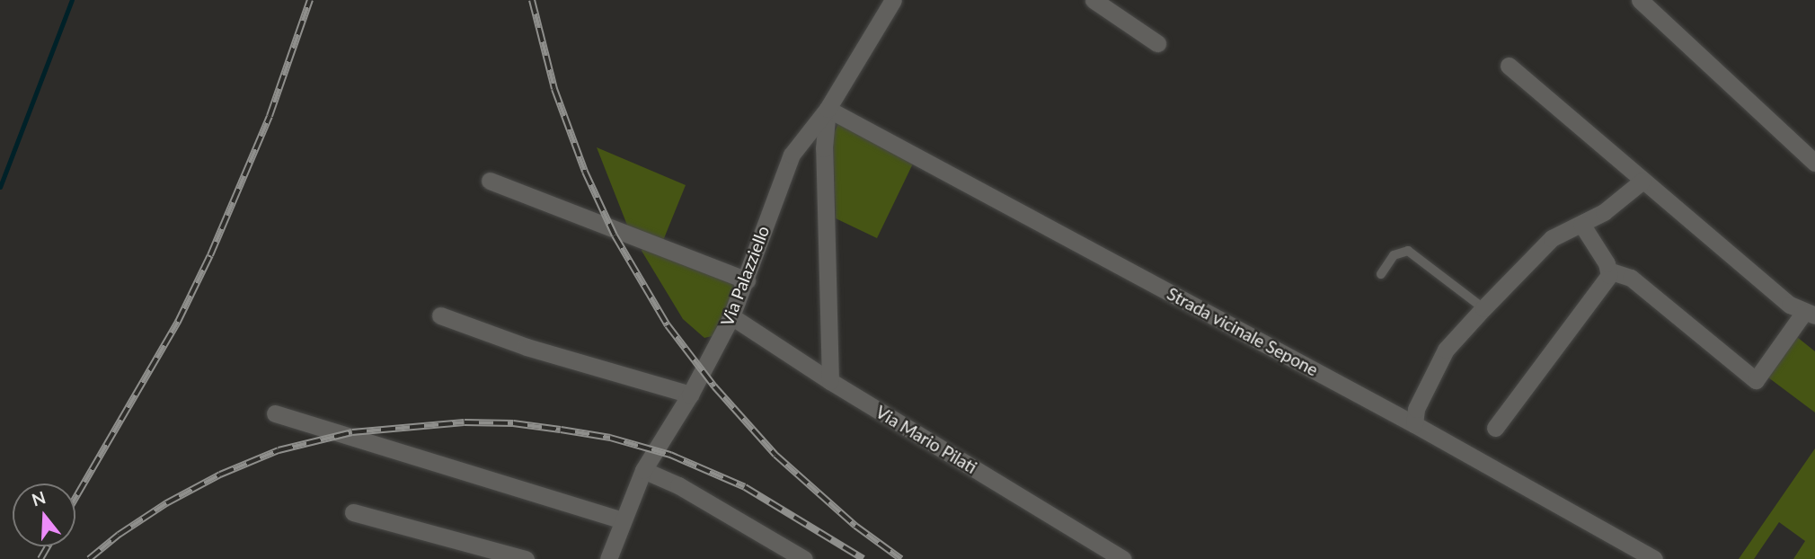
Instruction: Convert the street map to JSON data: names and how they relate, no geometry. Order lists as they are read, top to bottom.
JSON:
{
  "streets": {
    "street": ["Via Palazziello", "Strada vicinale Sepone", "Via Mario Pilati"]
  },
  "crossings": [
    ["Via Palazziello", "Strada vicinale Sepone"],
    ["Via Palazziello", "Via Mario Pilati"]
  ],
  "north": "top"
}
